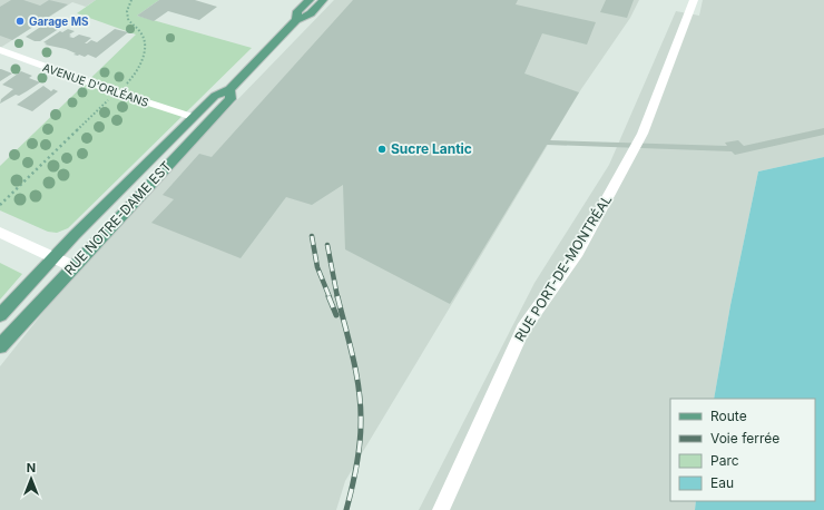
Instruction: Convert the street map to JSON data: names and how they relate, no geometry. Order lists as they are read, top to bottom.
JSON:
{
  "streets": {
    "main road": ["RUE NOTRE-DAME EST"],
    "street": ["AVENUE D'ORLÉANS", "RUE PORT-DE-MONTRÉAL"]
  },
  "crossings": [
    ["AVENUE D'ORLÉANS", "RUE NOTRE-DAME EST"]
  ],
  "places": ["Garage MS", "Sucre Lantic"],
  "legend": [
    "Route",
    "Voie ferrée",
    "Parc",
    "Eau"
  ],
  "north": "top"
}
